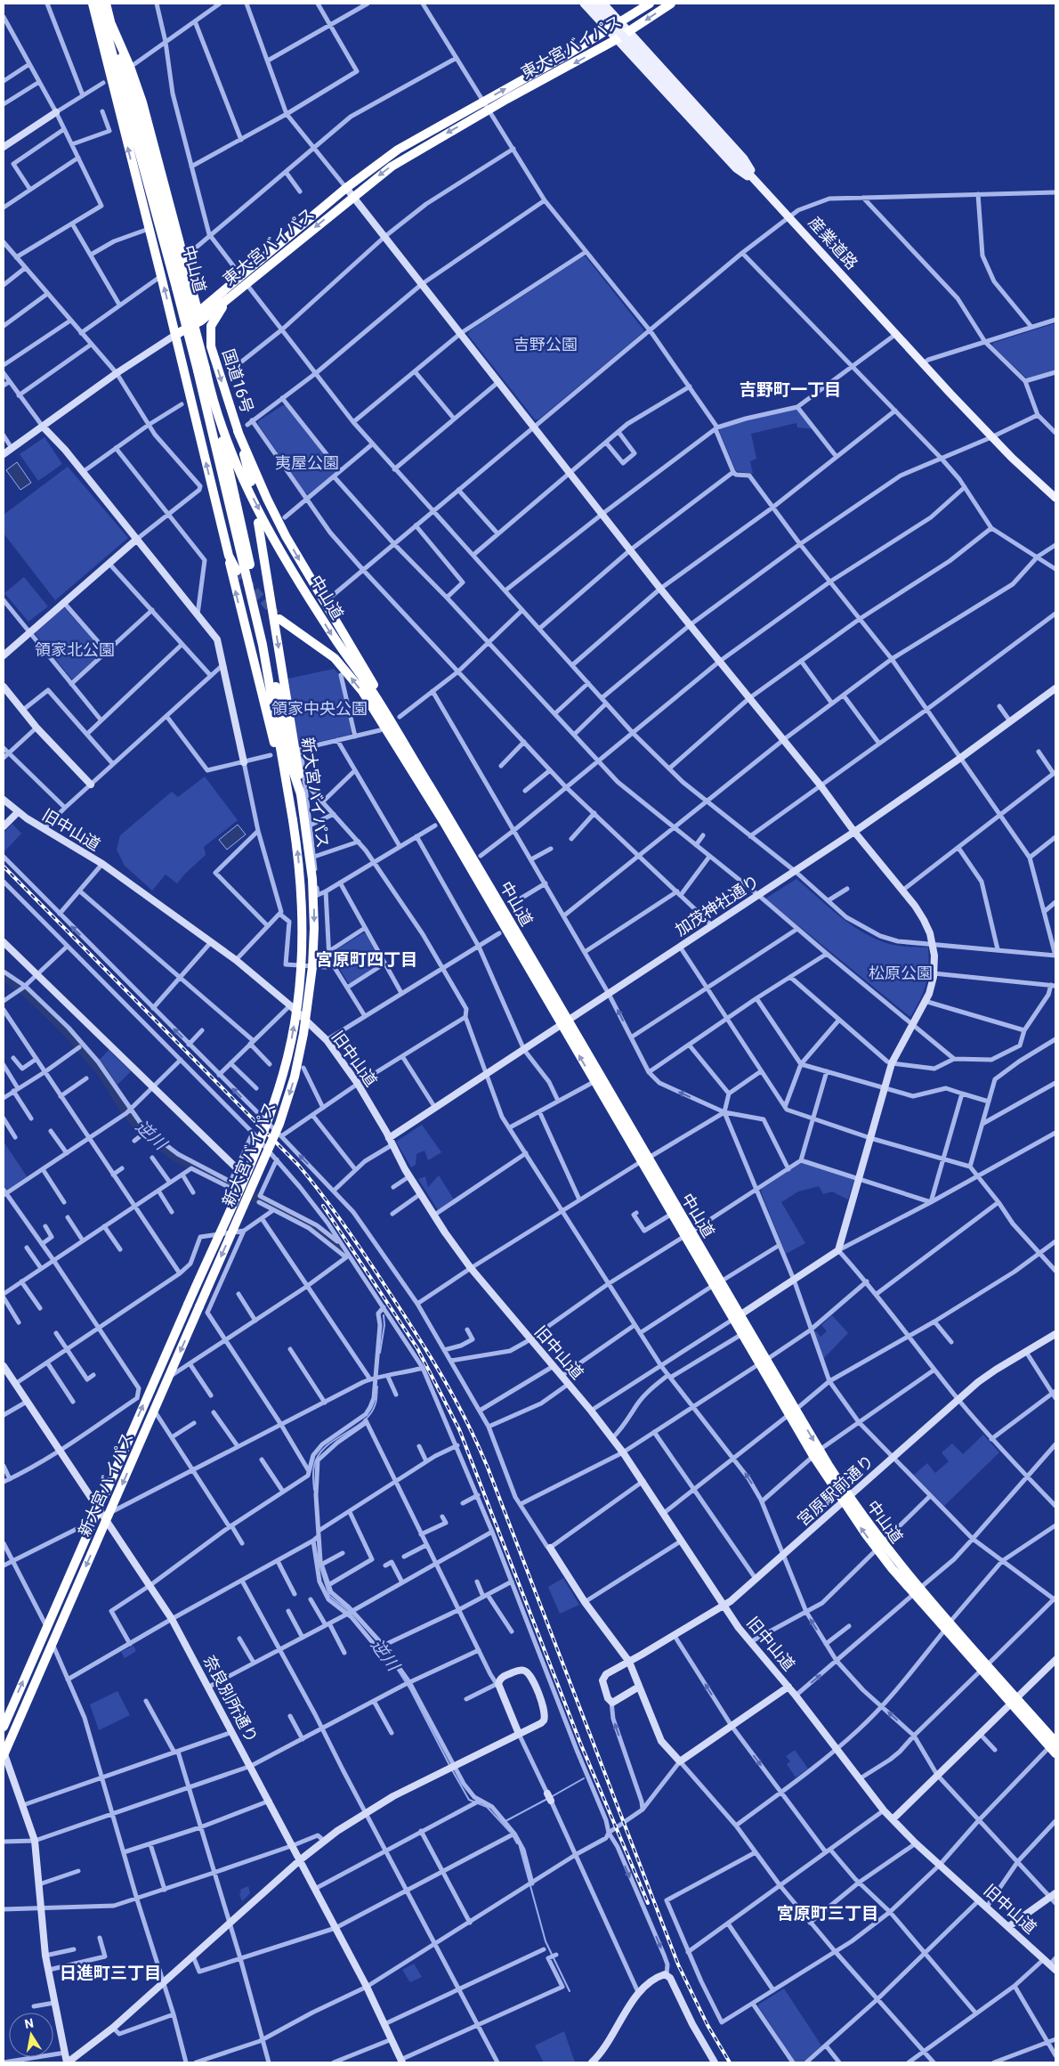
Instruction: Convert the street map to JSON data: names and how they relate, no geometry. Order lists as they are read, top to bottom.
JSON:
{
  "streets": {
    "highway": [
      "東大宮バイパス",
      "中山道",
      "国道16号",
      "新大宮バイパス"
    ],
    "main road": ["産業道路"],
    "street": [
      "旧中山道",
      "加茂神社通り",
      "宮原駅前通り",
      "奈良別所通り"
    ]
  },
  "crossings": [
    ["東大宮バイパス", "国道16号"],
    ["中山道", "加茂神社通り"],
    ["中山道", "宮原駅前通り"],
    ["新大宮バイパス", "奈良別所通り"],
    ["旧中山道", "加茂神社通り"],
    ["旧中山道", "宮原駅前通り"]
  ],
  "districts": [
    "吉野町一丁目",
    "宮原町四丁目",
    "宮原町三丁目",
    "日進町三丁目"
  ],
  "water": ["逆川"],
  "parks": [
    "吉野公園",
    "夷屋公園",
    "領家北公園",
    "領家中央公園",
    "松原公園"
  ],
  "north": "top"
}
